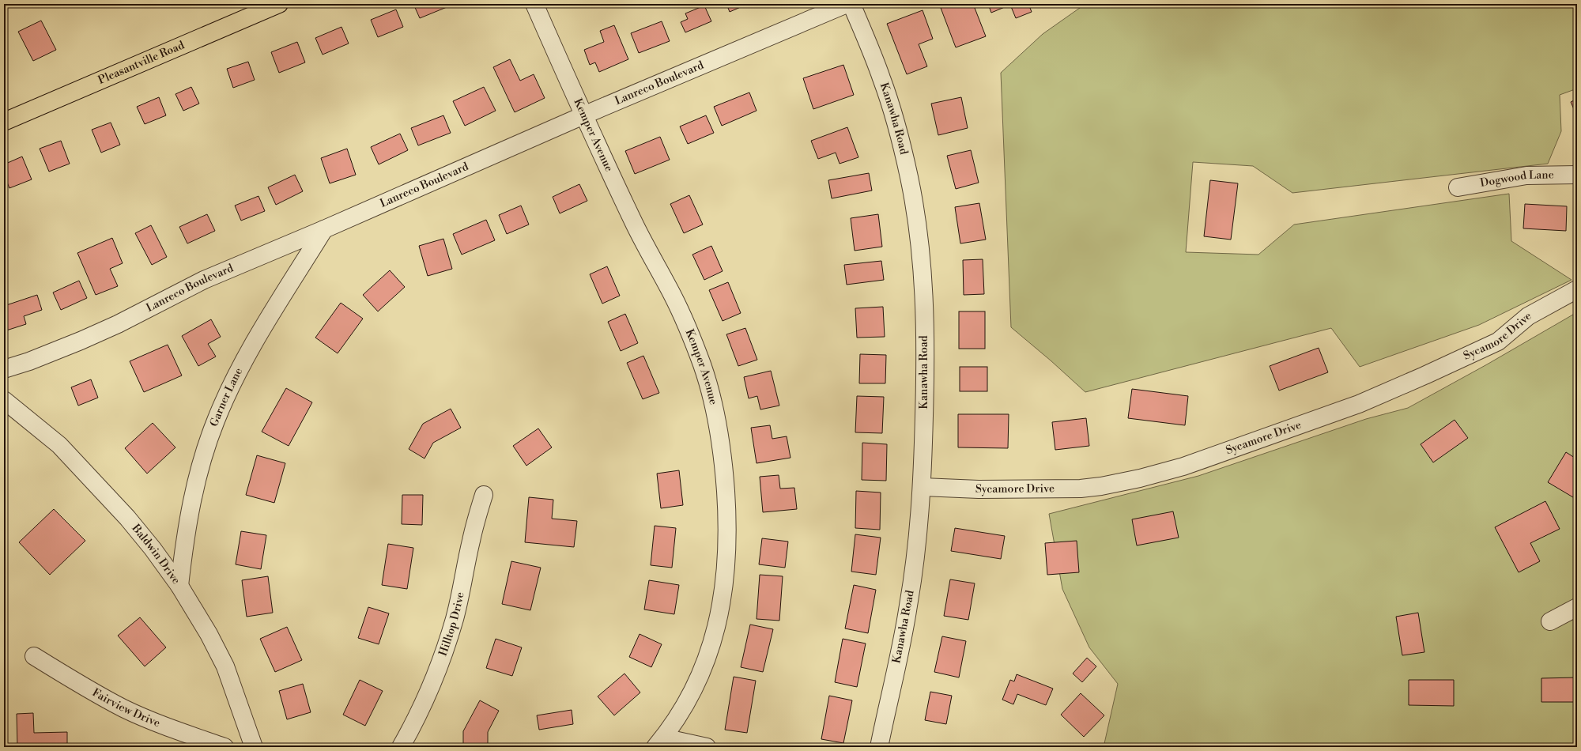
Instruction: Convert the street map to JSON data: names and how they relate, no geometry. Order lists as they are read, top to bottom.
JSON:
{
  "streets": {
    "main road": ["Pleasantville Road"],
    "street": [
      "Lanreco Boulevard",
      "Kanawha Road",
      "Kemper Avenue",
      "Dogwood Lane",
      "Sycamore Drive",
      "Garner Lane",
      "Baldwin Drive",
      "Hilltop Drive",
      "Fairview Drive"
    ]
  },
  "crossings": [
    ["Lanreco Boulevard", "Kemper Avenue"],
    ["Lanreco Boulevard", "Garner Lane"],
    ["Kanawha Road", "Sycamore Drive"],
    ["Garner Lane", "Baldwin Drive"]
  ]
}
